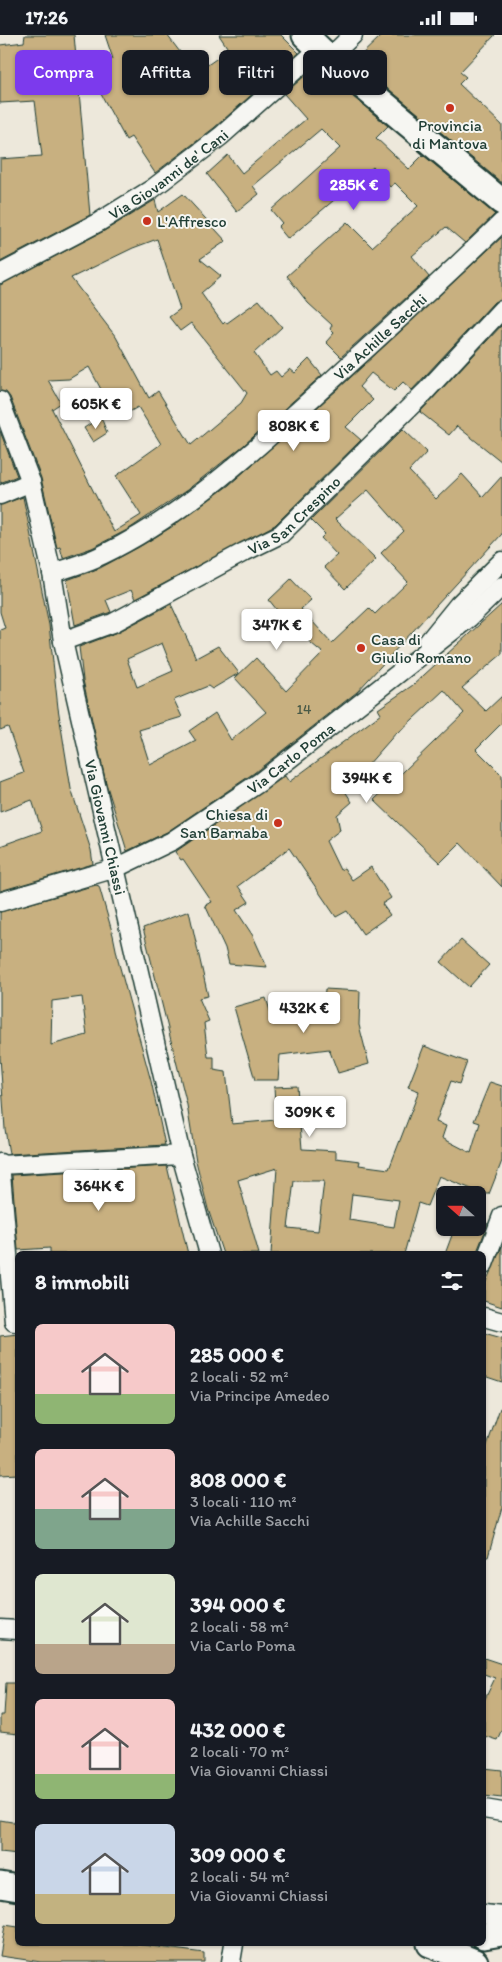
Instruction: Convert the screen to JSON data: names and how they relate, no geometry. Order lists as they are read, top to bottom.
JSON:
{
  "streets": {
    "street": [
      "Via Giovanni de' Cani",
      "Via Achille Sacchi",
      "Via San Crespino",
      "Via Carlo Poma",
      "Via Giovanni Chiassi"
    ]
  },
  "crossings": [
    ["Via Achille Sacchi", "Via Giovanni Chiassi"],
    ["Via San Crespino", "Via Giovanni Chiassi"],
    ["Via Carlo Poma", "Via Giovanni Chiassi"]
  ],
  "places": [
    "Provincia di Mantova",
    "L'Affresco",
    "Casa di Giulio Romano",
    "Chiesa di San Barnaba"
  ],
  "house_numbers": ["14"],
  "north": "left",
  "page": {
    "status": "17:26",
    "chip": [
      "Compra",
      "Affitta",
      "Filtri",
      "Nuovo"
    ],
    "price": [
      "285K €",
      "605K €",
      "808K €",
      "347K €",
      "394K €",
      "432K €",
      "309K €",
      "364K €"
    ],
    "heading": "8 immobili",
    "list": [
      {
        "name": "285 000 €",
        "note": "2 locali · 52 m² · Via Principe Amedeo"
      },
      {
        "name": "808 000 €",
        "note": "3 locali · 110 m² · Via Achille Sacchi"
      },
      {
        "name": "394 000 €",
        "note": "2 locali · 58 m² · Via Carlo Poma"
      },
      {
        "name": "432 000 €",
        "note": "2 locali · 70 m² · Via Giovanni Chiassi"
      },
      {
        "name": "309 000 €",
        "note": "2 locali · 54 m² · Via Giovanni Chiassi"
      }
    ]
  }
}
